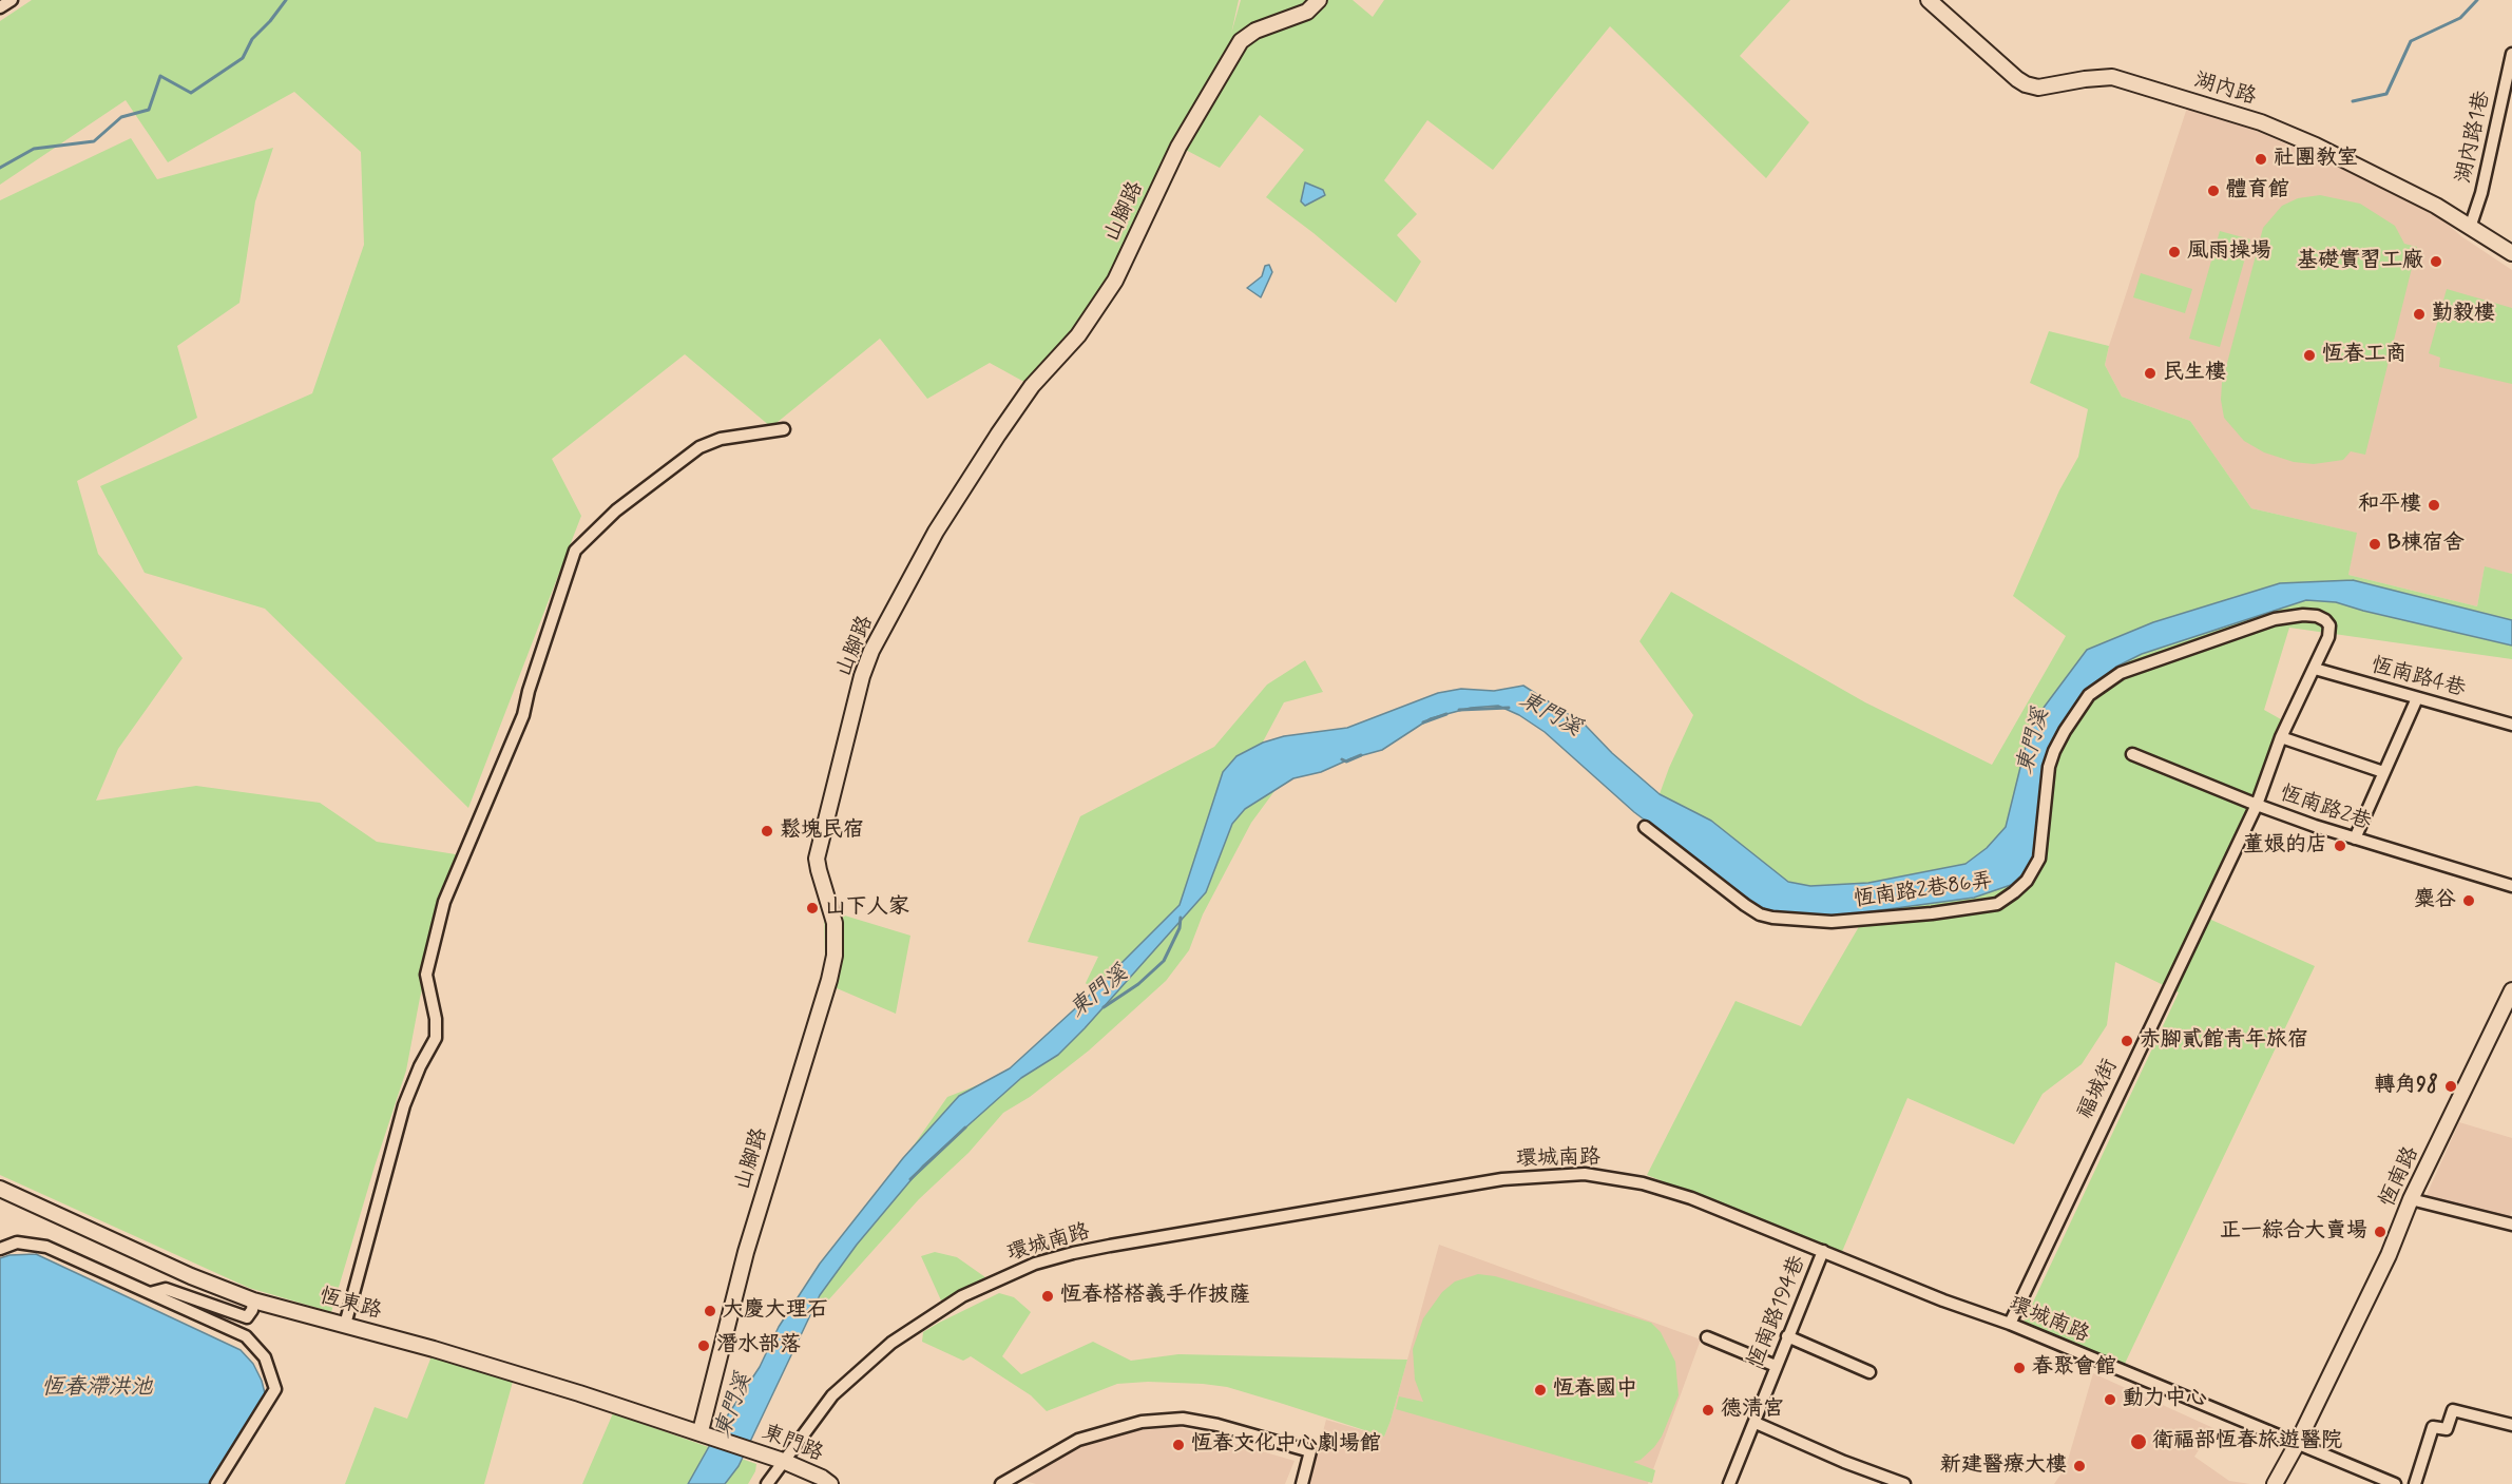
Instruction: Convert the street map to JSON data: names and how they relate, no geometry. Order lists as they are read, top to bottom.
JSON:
{
  "streets": {
    "street": [
      "湖內路",
      "湖內路1巷",
      "山腳路",
      "恆南路4巷",
      "恆南路2巷",
      "恆南路2巷86弄",
      "福城街",
      "環城南路",
      "恆南路",
      "恆東路",
      "恆南路194巷",
      "東門路"
    ]
  },
  "crossings": [
    ["湖內路", "湖內路1巷"],
    ["山腳路", "恆東路"],
    ["山腳路", "東門路"],
    ["恆南路4巷", "恆南路2巷86弄"],
    ["恆南路2巷", "恆南路2巷86弄"],
    ["恆南路2巷", "福城街"],
    ["恆南路2巷86弄", "福城街"],
    ["福城街", "環城南路"],
    ["環城南路", "恆南路"],
    ["環城南路", "恆南路194巷"],
    ["環城南路", "東門路"],
    ["恆東路", "東門路"]
  ],
  "water": ["東門溪", "恆春滯洪池"],
  "places": [
    "社團教室",
    "體育館",
    "風雨操場",
    "基礎實習工廠",
    "勤毅樓",
    "恆春工商",
    "民生樓",
    "和平樓",
    "B棟宿舍",
    "鬆塊民宿",
    "董娘的店",
    "麋谷",
    "山下人家",
    "赤腳貳館青年旅宿",
    "轉角98",
    "正一綜合大賣場",
    "恆春榙榙義手作披薩",
    "大慶大理石",
    "潛水部落",
    "春聚會館",
    "恆春國中",
    "動力中心",
    "德清宮",
    "衛福部恆春旅遊醫院",
    "恆春文化中心劇場館",
    "新建醫療大樓"
  ]
}
